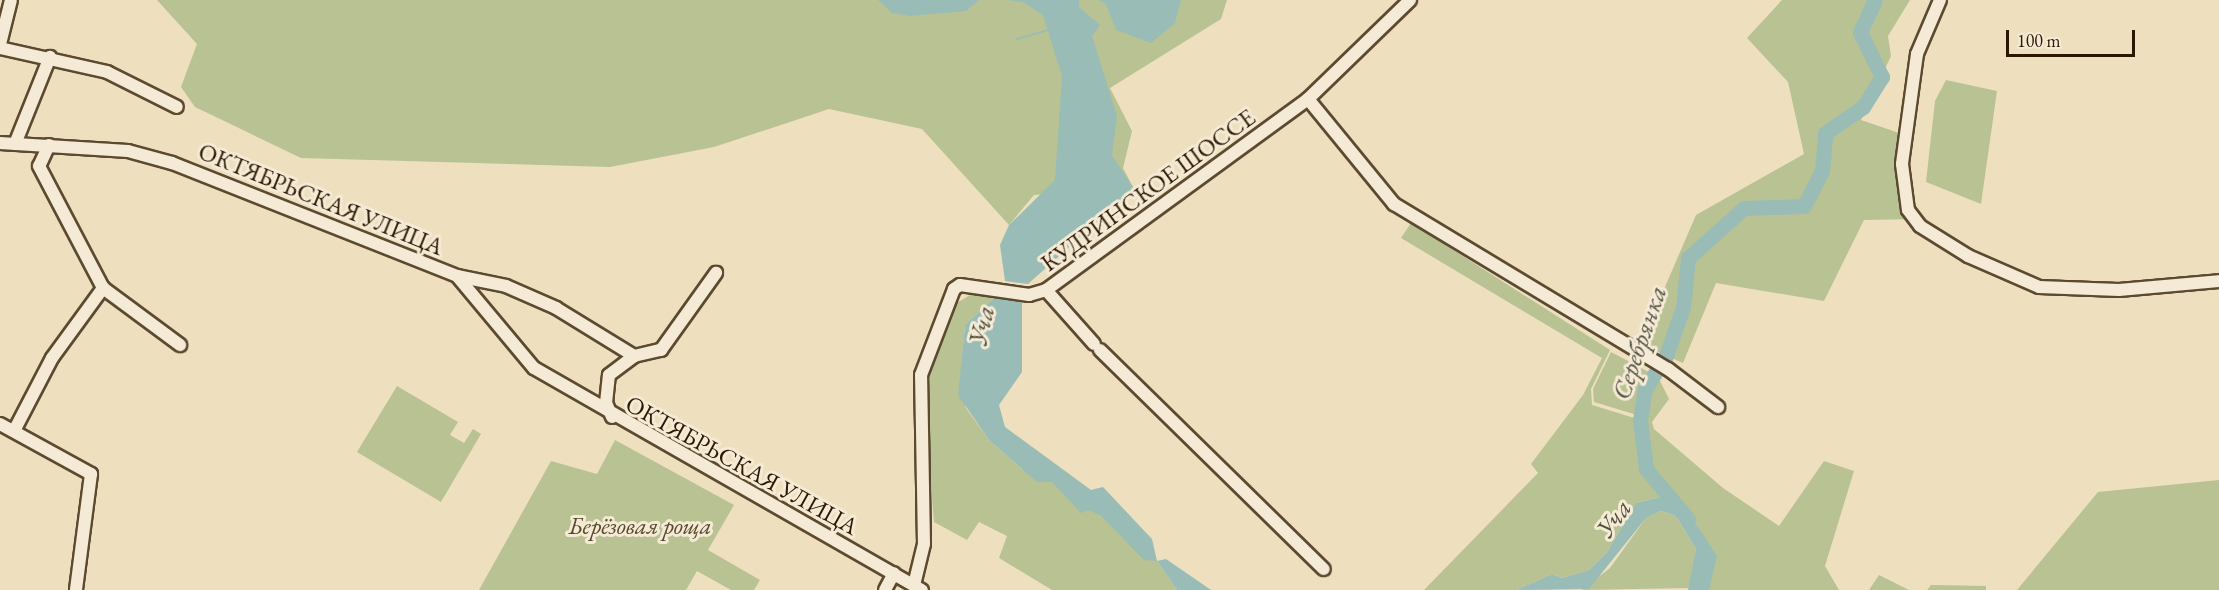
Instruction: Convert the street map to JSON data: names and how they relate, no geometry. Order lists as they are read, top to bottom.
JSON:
{
  "streets": {
    "street": ["КУДРИНСКОЕ ШОССЕ", "ОКТЯБРЬСКАЯ УЛИЦА"]
  },
  "crossings": [
    ["КУДРИНСКОЕ ШОССЕ", "ОКТЯБРЬСКАЯ УЛИЦА"]
  ],
  "water": ["Уча", "Серебрянка"],
  "parks": ["Берёзовая роща"],
  "scale_bar": "100 m"
}
